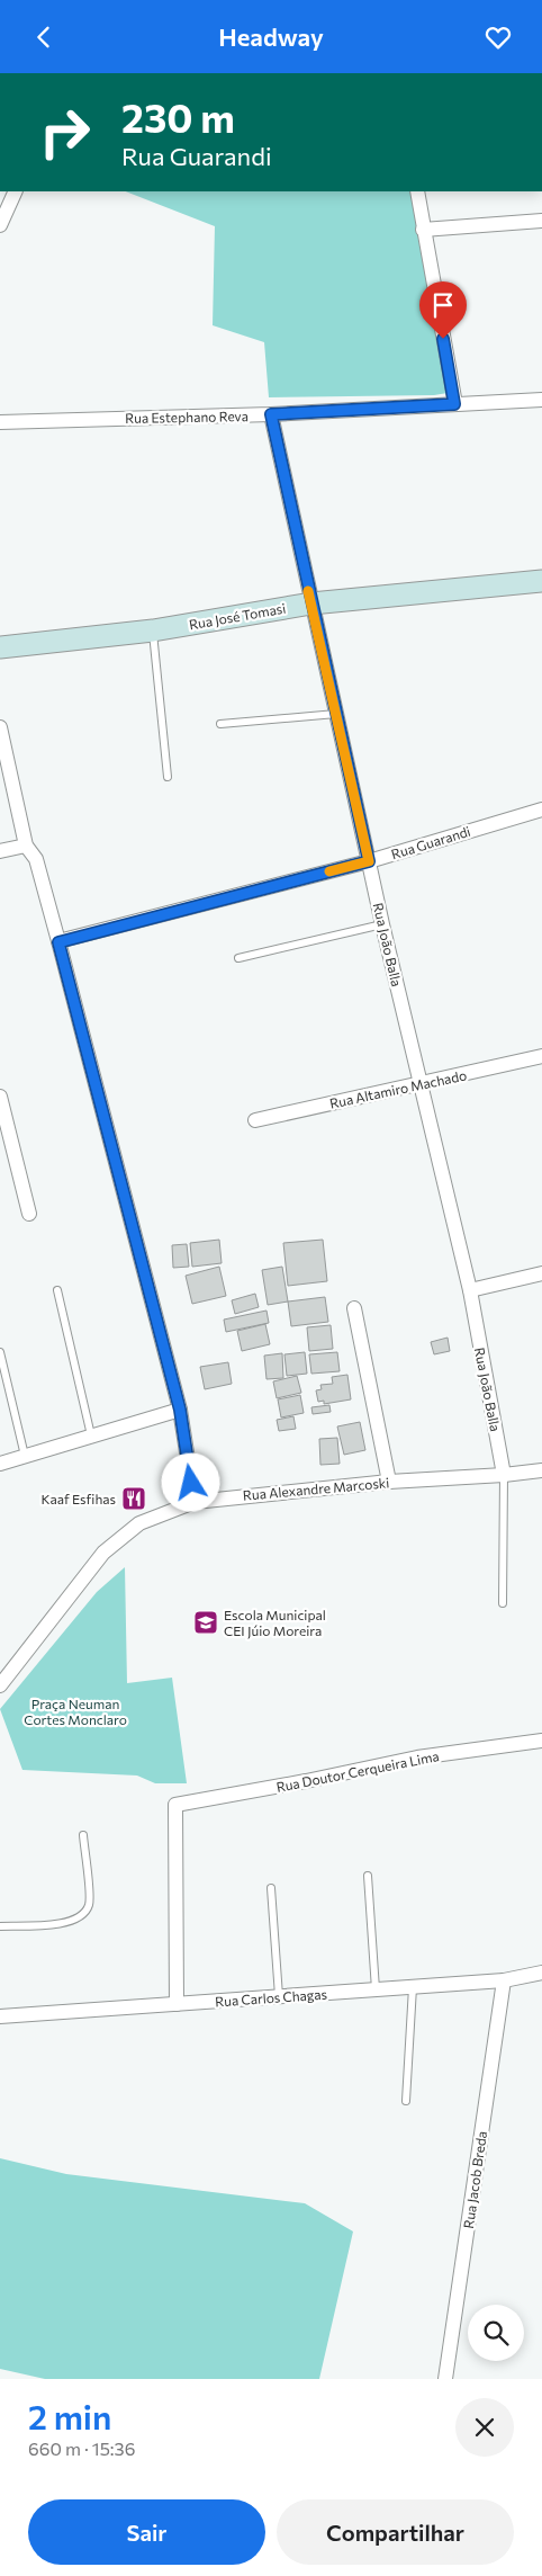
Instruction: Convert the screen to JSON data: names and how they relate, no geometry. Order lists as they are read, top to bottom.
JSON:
{
  "streets": {
    "street": [
      "Rua Estephano Reva",
      "Rua José Tomasi",
      "Rua Guarandi",
      "Rua João Balla",
      "Rua Altamiro Machado",
      "Rua Alexandre Marcoski",
      "Rua Doutor Cerqueira Lima",
      "Rua Carlos Chagas",
      "Rua Jacob Breda"
    ]
  },
  "crossings": [
    ["Rua Estephano Reva", "Rua João Balla"],
    ["Rua José Tomasi", "Rua João Balla"],
    ["Rua Guarandi", "Rua João Balla"],
    ["Rua João Balla", "Rua Altamiro Machado"],
    ["Rua João Balla", "Rua Alexandre Marcoski"],
    ["Rua Doutor Cerqueira Lima", "Rua Carlos Chagas"],
    ["Rua Carlos Chagas", "Rua Jacob Breda"]
  ],
  "parks": ["Praça Neuman Cortes Monclaro"],
  "places": {
    "restaurant": ["Kaaf Esfihas"],
    "school or university": ["Escola Municipal CEI Júio Moreira"]
  },
  "page": {
    "header": "Headway",
    "turn": ["230 m", "Rua Guarandi"],
    "heading": ["2 min", "660 m · 15:36"],
    "buttons": ["Sair", "Compartilhar"]
  }
}
